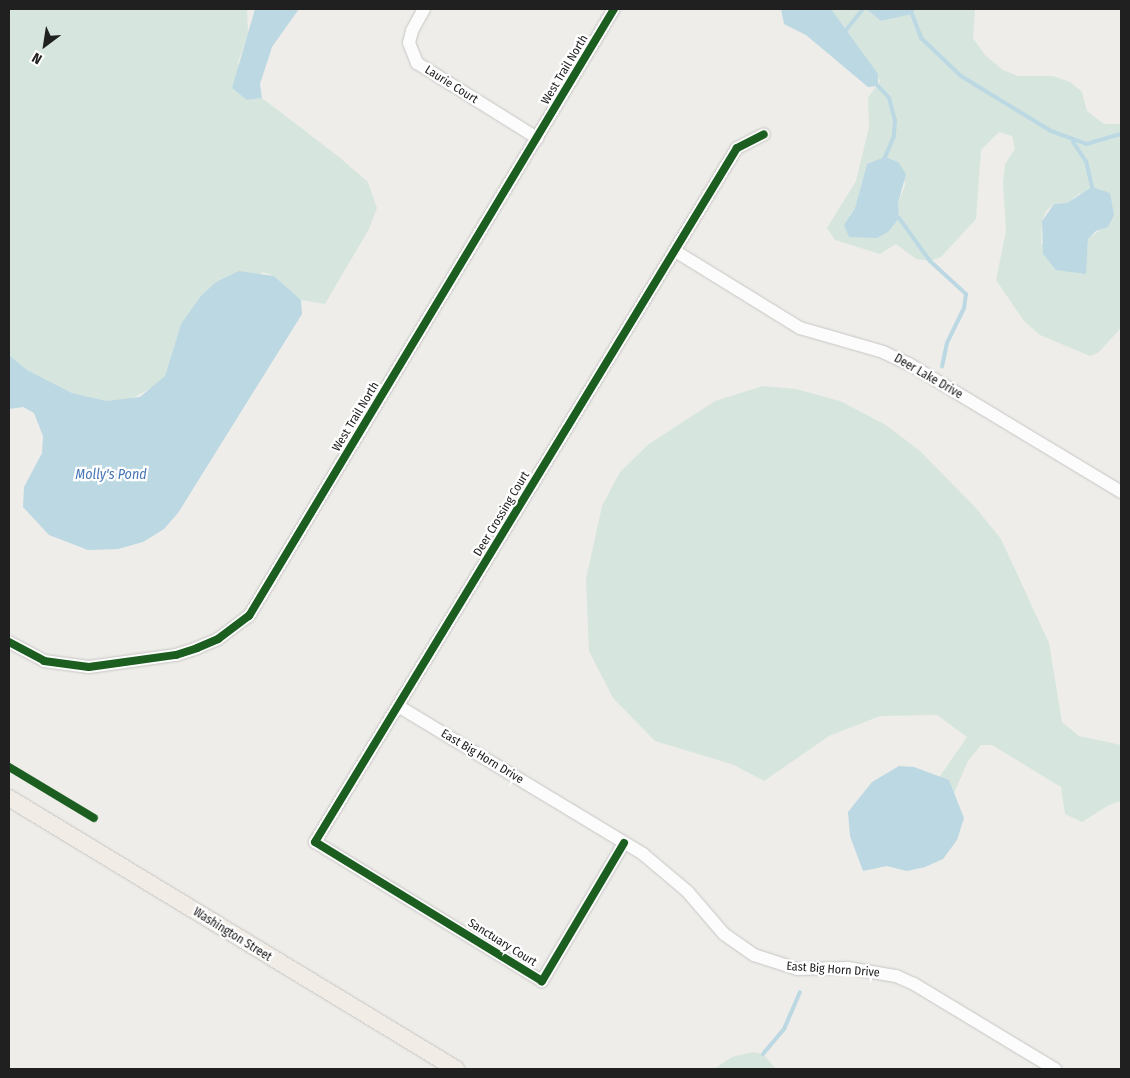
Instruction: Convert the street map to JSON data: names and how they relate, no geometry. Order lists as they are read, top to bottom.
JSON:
{
  "streets": {
    "main road": ["Washington Street"],
    "street": [
      "West Trail North",
      "Laurie Court",
      "Deer Lake Drive",
      "Deer Crossing Court",
      "East Big Horn Drive",
      "Sanctuary Court"
    ]
  },
  "crossings": [
    ["West Trail North", "Laurie Court"],
    ["Deer Lake Drive", "Deer Crossing Court"],
    ["Deer Crossing Court", "East Big Horn Drive"],
    ["Deer Crossing Court", "Sanctuary Court"],
    ["East Big Horn Drive", "Sanctuary Court"]
  ],
  "water": ["Molly's Pond"],
  "north": "bottom left"
}
